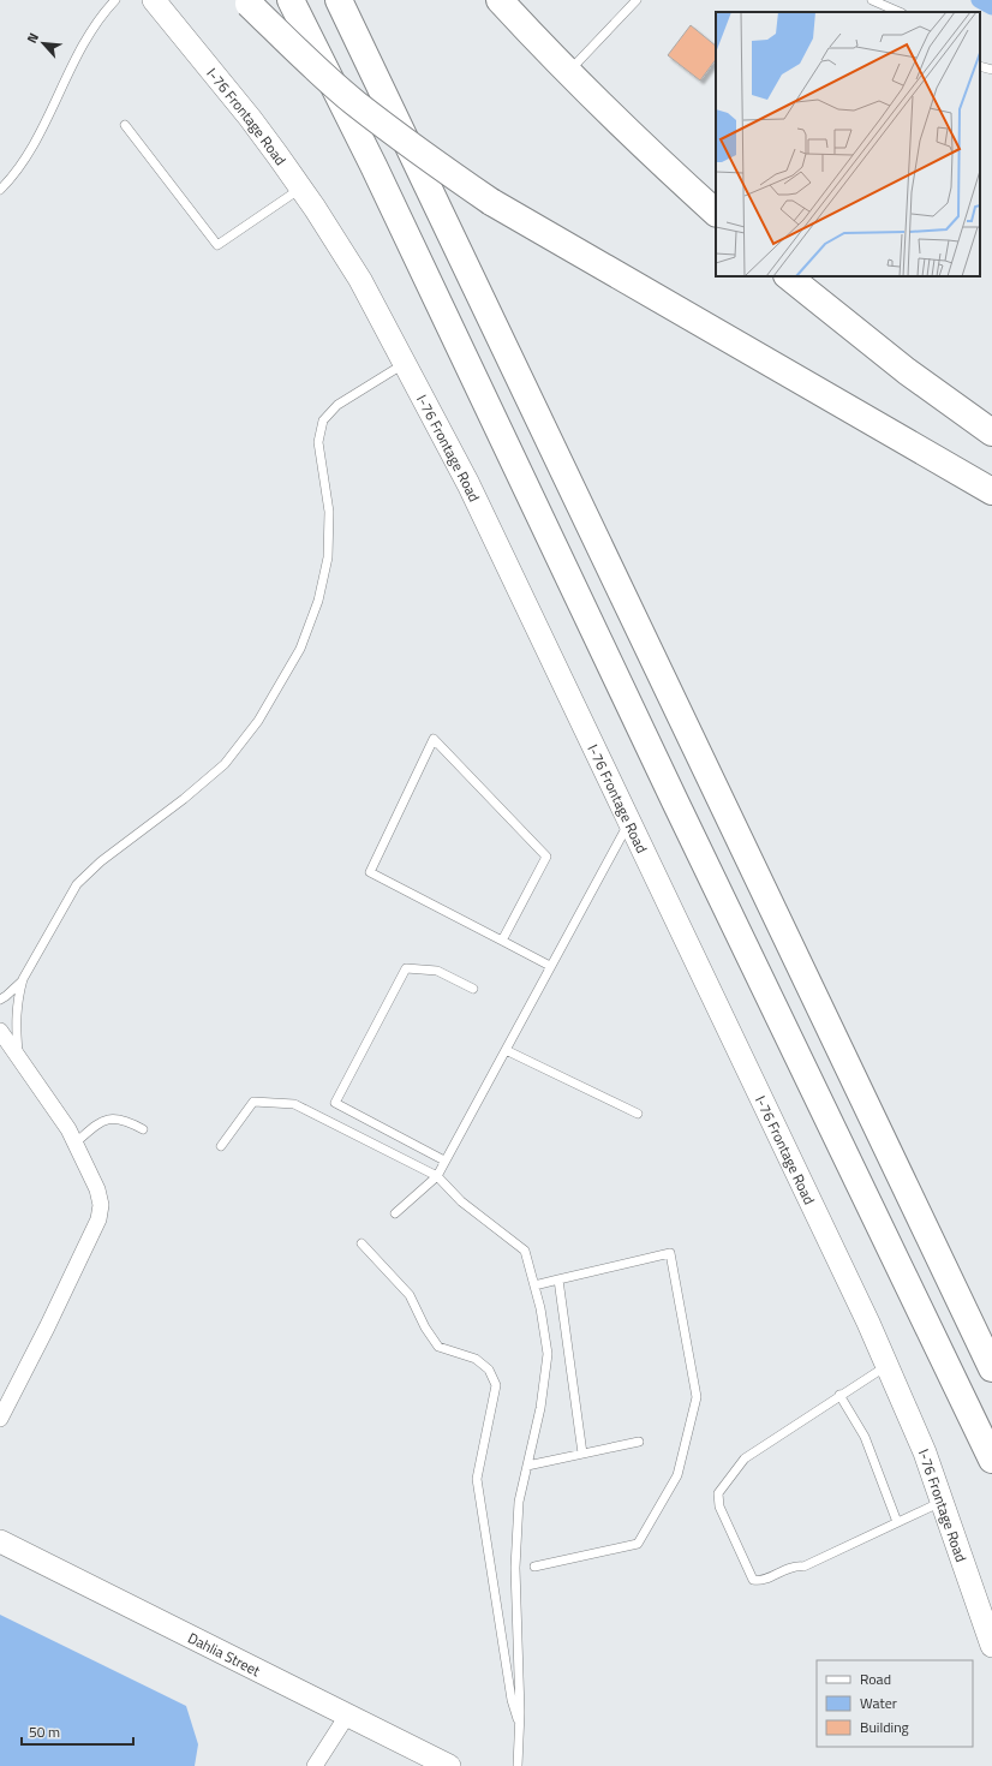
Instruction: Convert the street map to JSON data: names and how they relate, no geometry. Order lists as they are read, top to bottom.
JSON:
{
  "streets": {
    "street": ["I-76 Frontage Road", "Dahlia Street"]
  },
  "legend": ["Road", "Water", "Building"],
  "scale_bar": "50 m",
  "north": "top left"
}
